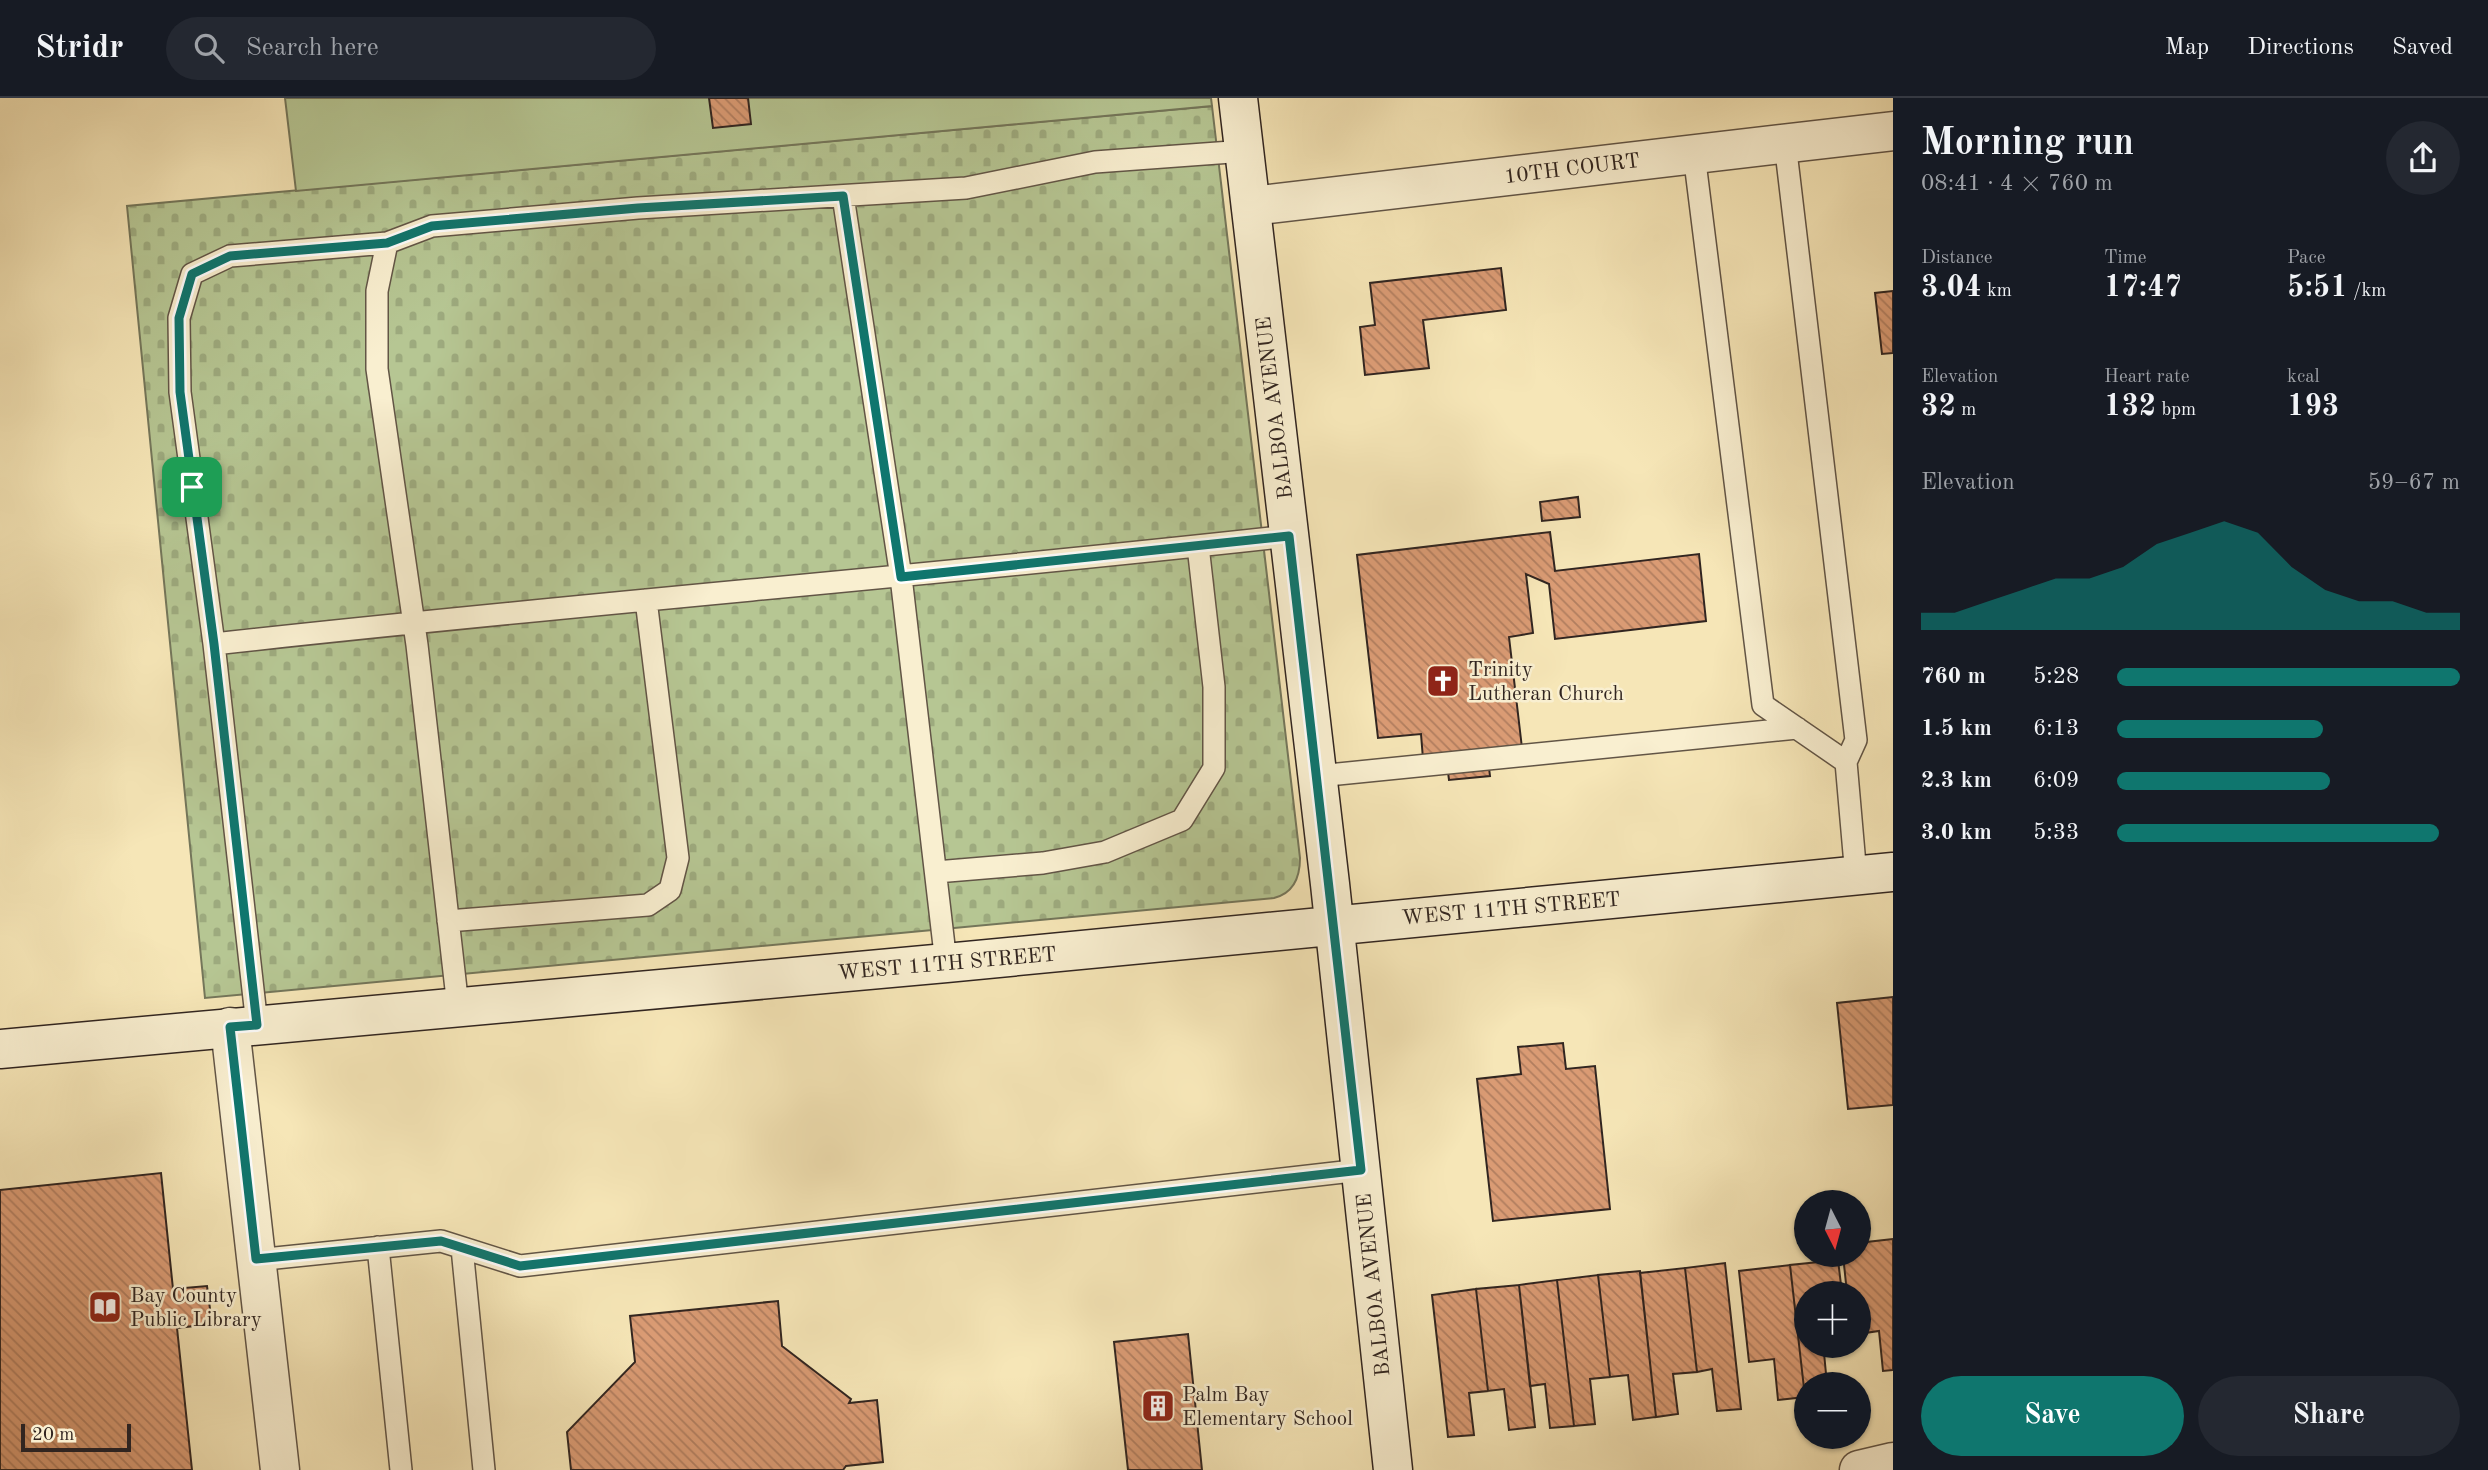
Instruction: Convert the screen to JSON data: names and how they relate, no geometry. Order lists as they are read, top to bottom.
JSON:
{
  "streets": {
    "street": ["10TH COURT", "BALBOA AVENUE", "WEST 11TH STREET"]
  },
  "crossings": [
    ["10TH COURT", "BALBOA AVENUE"],
    ["BALBOA AVENUE", "WEST 11TH STREET"]
  ],
  "places": {
    "church": ["Trinity Lutheran Church"],
    "library": ["Bay County Public Library"],
    "building": ["Palm Bay Elementary School"]
  },
  "scale_bar": "20 m",
  "north": "bottom",
  "page": {
    "header": "Stridr",
    "search": "Search here",
    "nav": ["Map", "Directions", "Saved"],
    "heading": ["Morning run", "08:41 · 4 × 760 m"],
    "stats": [
      ["Distance", "3.04 km"],
      ["Time", "17:47"],
      ["Pace", "5:51 /km"],
      ["Elevation", "32 m"],
      ["Heart rate", "132 bpm"],
      ["kcal", "193"]
    ],
    "chart": ["Elevation", "59–67 m"],
    "list": [
      {
        "name": "760 m",
        "note": "5:28"
      },
      {
        "name": "1.5 km",
        "note": "6:13"
      },
      {
        "name": "2.3 km",
        "note": "6:09"
      },
      {
        "name": "3.0 km",
        "note": "5:33"
      }
    ],
    "map_buttons": ["+", "−"],
    "buttons": ["Save", "Share"],
    "scale": "20 m"
  }
}
